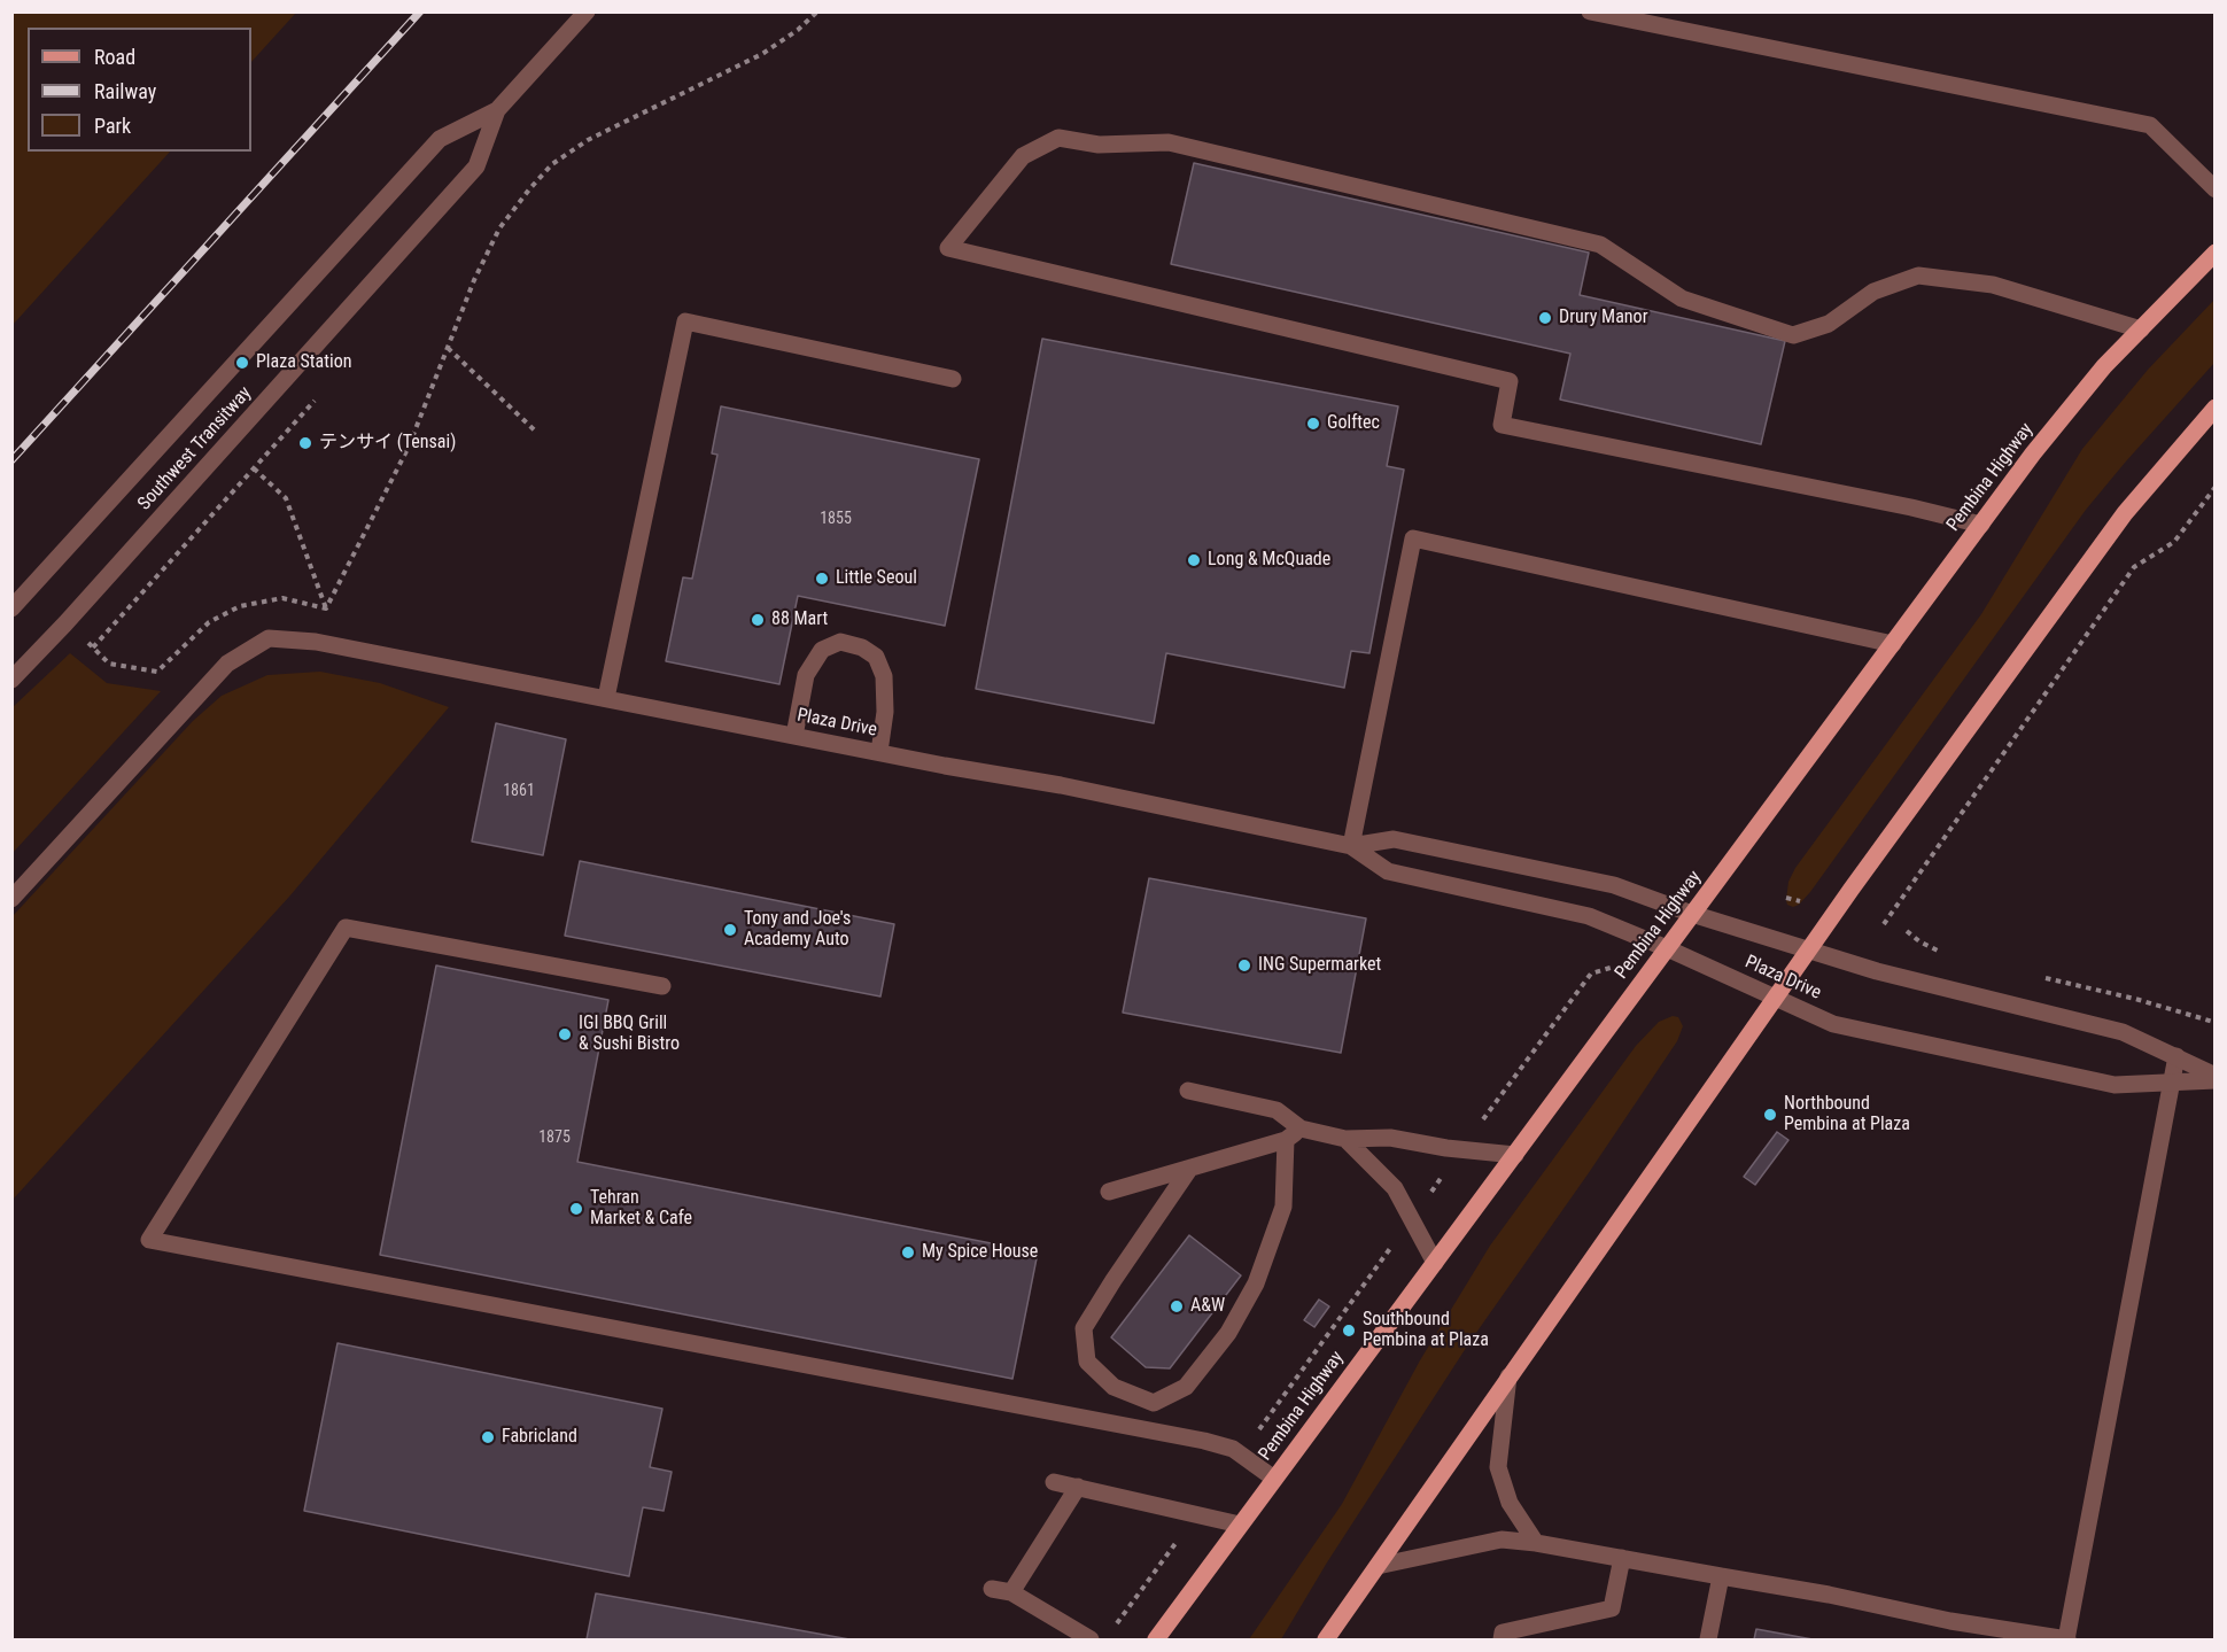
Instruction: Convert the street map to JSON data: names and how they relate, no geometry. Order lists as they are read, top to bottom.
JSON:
{
  "streets": {
    "main road": ["Pembina Highway"],
    "street": ["Southwest Transitway", "Plaza Drive"]
  },
  "crossings": [
    ["Pembina Highway", "Plaza Drive"]
  ],
  "places": [
    "Drury Manor",
    "Plaza Station",
    "Golftec",
    "テンサイ (Tensai)",
    "Long & McQuade",
    "Little Seoul",
    "88 Mart",
    "Tony and Joe's Academy Auto",
    "ING Supermarket",
    "IGI BBQ Grill & Sushi Bistro",
    "Northbound Pembina at Plaza",
    "Tehran Market & Cafe",
    "My Spice House",
    "A&W",
    "Southbound Pembina at Plaza",
    "Fabricland"
  ],
  "house_numbers": ["1855", "1861", "1875"],
  "legend": ["Road", "Railway", "Park"]
}
